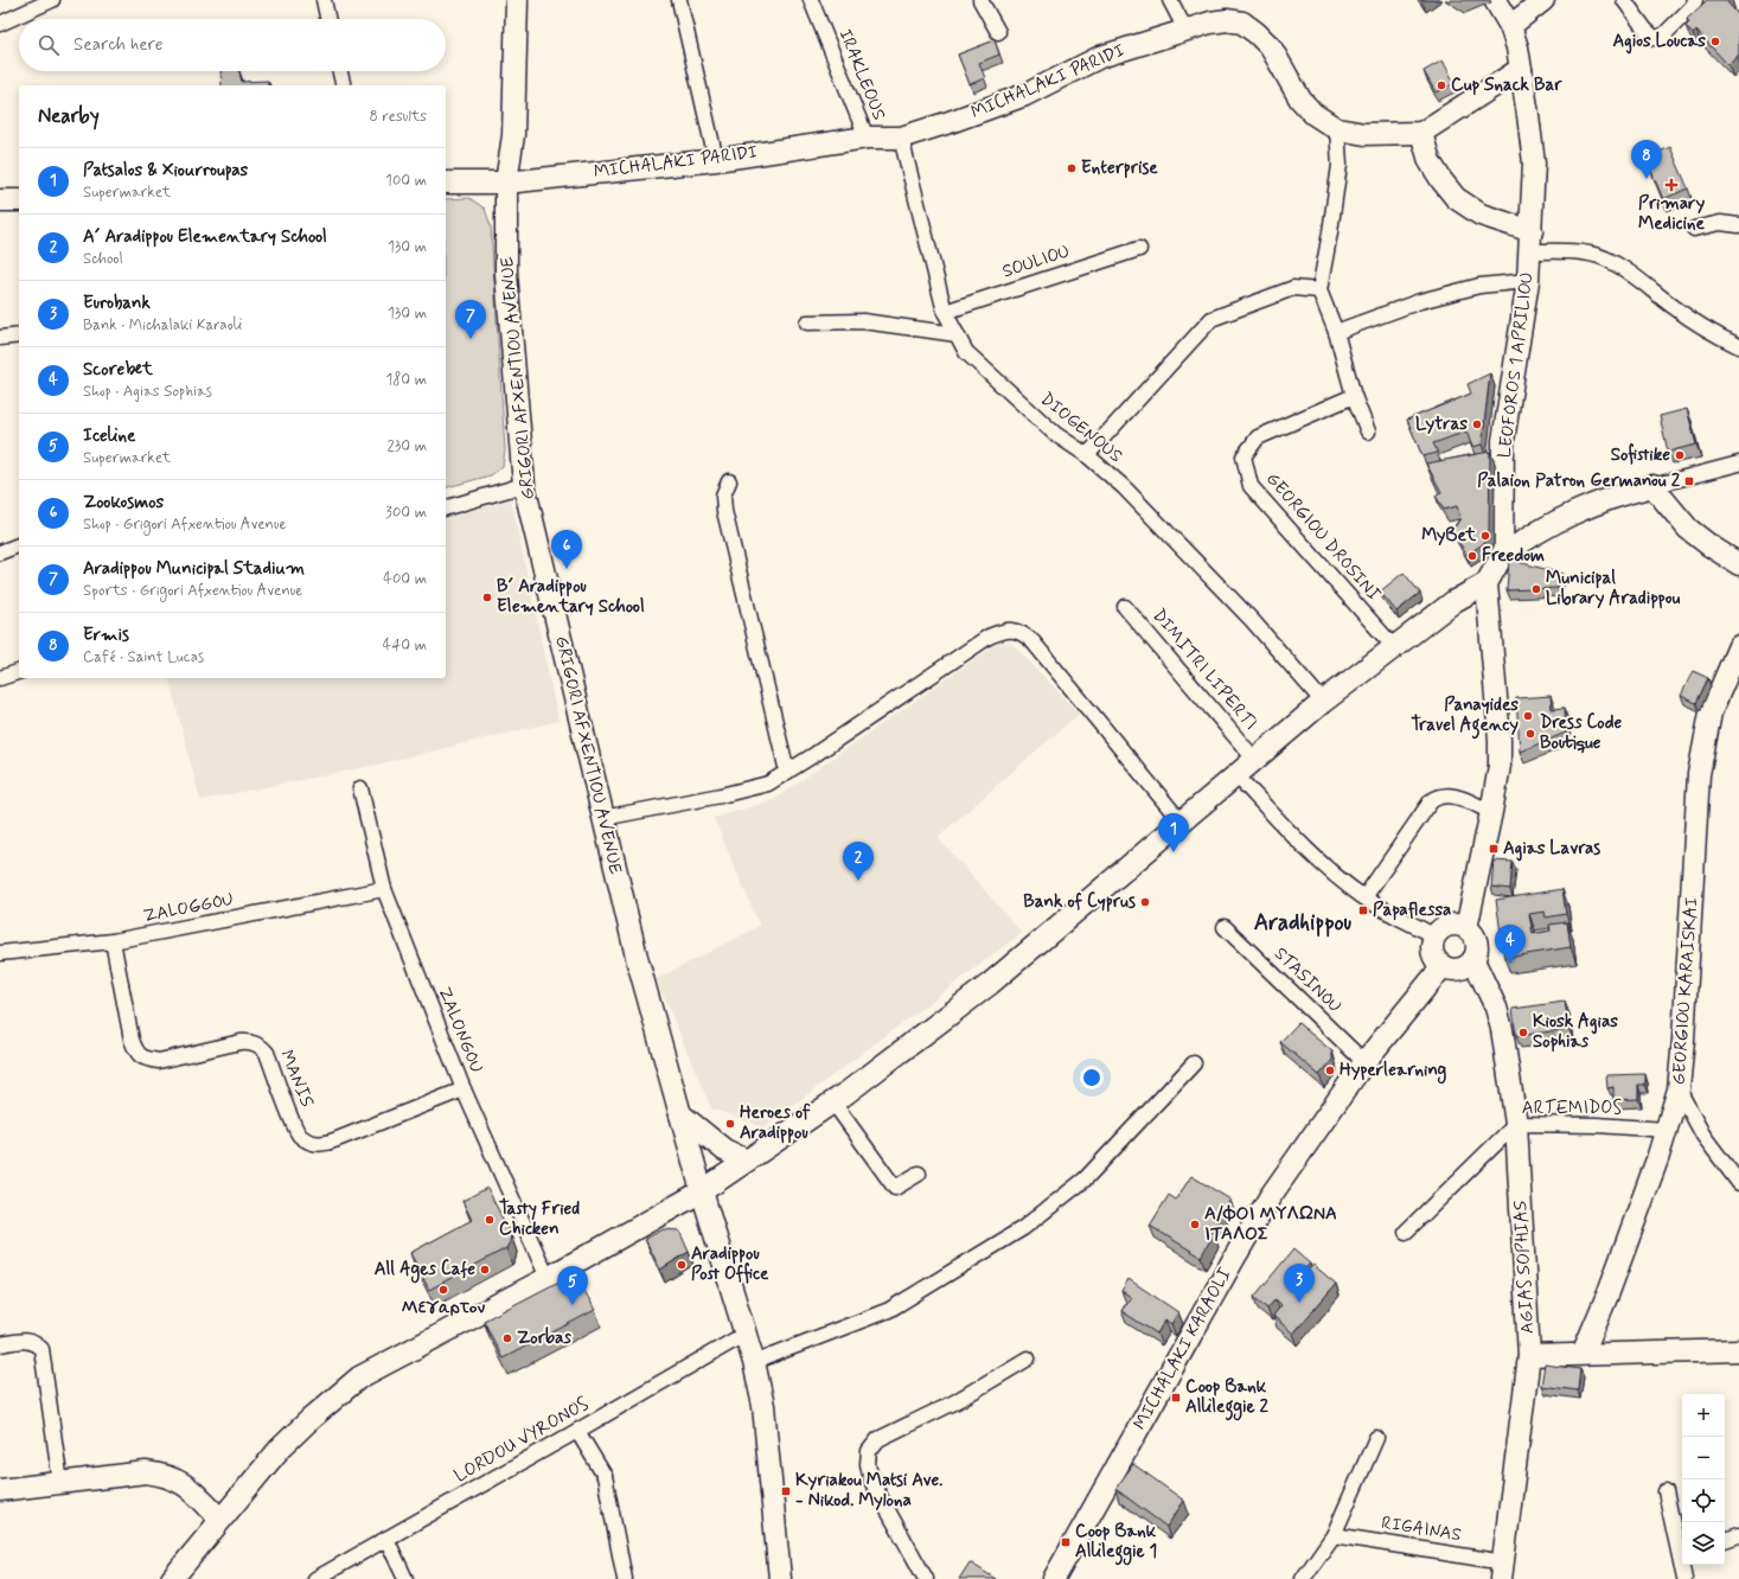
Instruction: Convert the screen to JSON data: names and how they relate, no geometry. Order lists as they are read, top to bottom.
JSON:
{
  "streets": {
    "main road": [
      "MICHALAKI PARIDI",
      "LEOFOROS 1 APRILIOU",
      "GRIGORI AFXENTIOU AVENUE",
      "GEORGIOU KARAISKAI",
      "AGIAS SOPHIAS",
      "MICHALAKI KARAOLI"
    ],
    "street": [
      "IRAKLEOUS",
      "SOULIOU",
      "DIOGENOUS",
      "GEORGIOU DROSINI",
      "DIMITRI LIPERTI",
      "ZALOGGOU",
      "STASINOU",
      "ZALONGOU",
      "MANIS",
      "ARTEMIDOS",
      "LORDOU VYRONOS",
      "RIGAINAS"
    ]
  },
  "crossings": [
    ["IRAKLEOUS", "MICHALAKI PARIDI"],
    ["MICHALAKI PARIDI", "GRIGORI AFXENTIOU AVENUE"],
    ["MICHALAKI PARIDI", "DIOGENOUS"],
    ["SOULIOU", "DIOGENOUS"],
    ["GRIGORI AFXENTIOU AVENUE", "LORDOU VYRONOS"],
    ["ZALOGGOU", "ZALONGOU"],
    ["ZALOGGOU", "MANIS"],
    ["STASINOU", "MICHALAKI KARAOLI"],
    ["GEORGIOU KARAISKAI", "ARTEMIDOS"],
    ["ZALONGOU", "MANIS"],
    ["ARTEMIDOS", "AGIAS SOPHIAS"],
    ["AGIAS SOPHIAS", "MICHALAKI KARAOLI"],
    ["AGIAS SOPHIAS", "RIGAINAS"]
  ],
  "districts": ["Aradhippou"],
  "places": {
    "other": [
      "Agios Loucas",
      "Cup Snack Bar",
      "Enterprise",
      "Lytras",
      "Sofistike",
      "MyBet",
      "Freedom",
      "Municipal Library Aradippou",
      "B´ Aradippou Elementary School",
      "Panayides Travel Agency",
      "Dress Code Boutique",
      "Bank of Cyprus",
      "Kiosk Agias Sophias",
      "Hyperlearning",
      "Heroes of Aradippou",
      "Tasty Fried Chicken",
      "Α/ΦΟΙ ΜΥΛΩΝΑ ΙΤΑΛΟΣ",
      "Aradippou Post Office",
      "All Ages Cafe",
      "Μεγαρτον",
      "Zorbas"
    ],
    "health": ["Primary Medicine"],
    "transit": [
      "Palaion Patron Germanou 2",
      "Agias Lavras",
      "Papaflessa",
      "Coop Bank Allileggie 2",
      "Kyriakou Matsi Ave. - Nikod. Mylona",
      "Coop Bank Allileggie 1"
    ]
  },
  "page": {
    "search": "Search here",
    "heading": ["Nearby", "8 results"],
    "pins": [
      "8",
      "7",
      "6",
      "1",
      "2",
      "4",
      "3",
      "5"
    ],
    "list": [
      {
        "mark": "1",
        "name": "Patsalos & Xiourroupas",
        "note": "Supermarket",
        "value": "100 m"
      },
      {
        "mark": "2",
        "name": "A´ Aradippou Elementary School",
        "note": "School",
        "value": "130 m"
      },
      {
        "mark": "3",
        "name": "Eurobank",
        "note": "Bank · Michalaki Karaoli",
        "value": "130 m"
      },
      {
        "mark": "4",
        "name": "Scorebet",
        "note": "Shop · Agias Sophias",
        "value": "180 m"
      },
      {
        "mark": "5",
        "name": "Iceline",
        "note": "Supermarket",
        "value": "230 m"
      },
      {
        "mark": "6",
        "name": "Zookosmos",
        "note": "Shop · Grigori Afxentiou Avenue",
        "value": "300 m"
      },
      {
        "mark": "7",
        "name": "Aradippou Municipal Stadium",
        "note": "Sports · Grigori Afxentiou Avenue",
        "value": "400 m"
      },
      {
        "mark": "8",
        "name": "Ermis",
        "note": "Café · Saint Lucas",
        "value": "440 m"
      }
    ],
    "map_buttons": ["+", "−"]
  }
}
